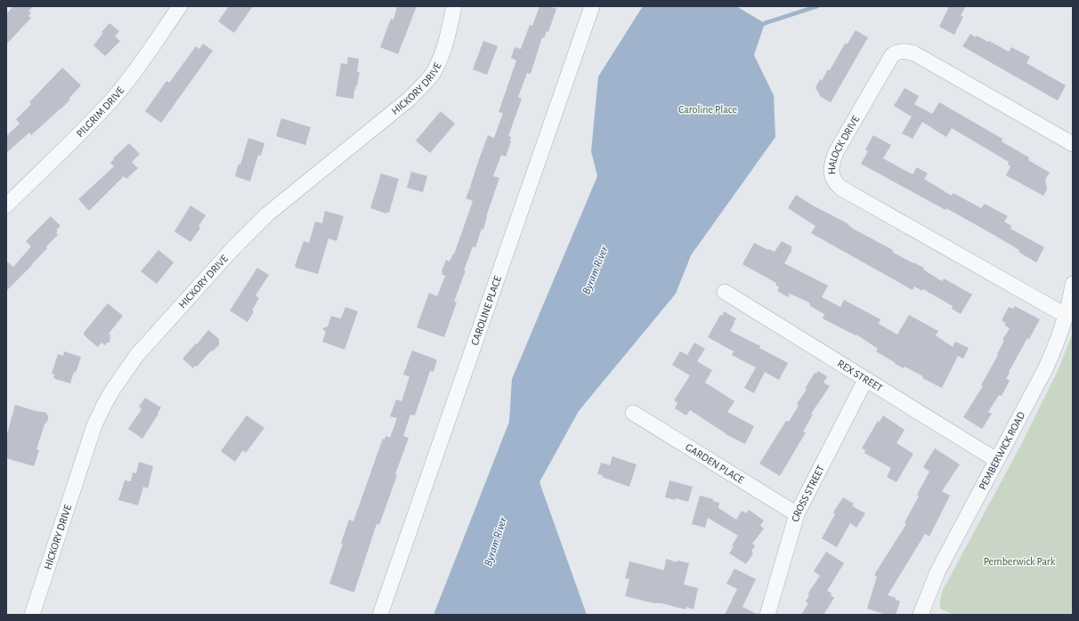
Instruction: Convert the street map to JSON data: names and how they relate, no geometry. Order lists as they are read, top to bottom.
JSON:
{
  "streets": {
    "street": [
      "HICKORY DRIVE",
      "PILGRIM DRIVE",
      "HALOCK DRIVE",
      "CAROLINE PLACE",
      "REX STREET",
      "PEMBERWICK ROAD",
      "GARDEN PLACE",
      "CROSS STREET"
    ]
  },
  "crossings": [
    ["HALOCK DRIVE", "PEMBERWICK ROAD"],
    ["REX STREET", "PEMBERWICK ROAD"],
    ["REX STREET", "CROSS STREET"],
    ["GARDEN PLACE", "CROSS STREET"]
  ],
  "water": ["Byram River"],
  "parks": ["Caroline Place", "Pemberwick Park"]
}
